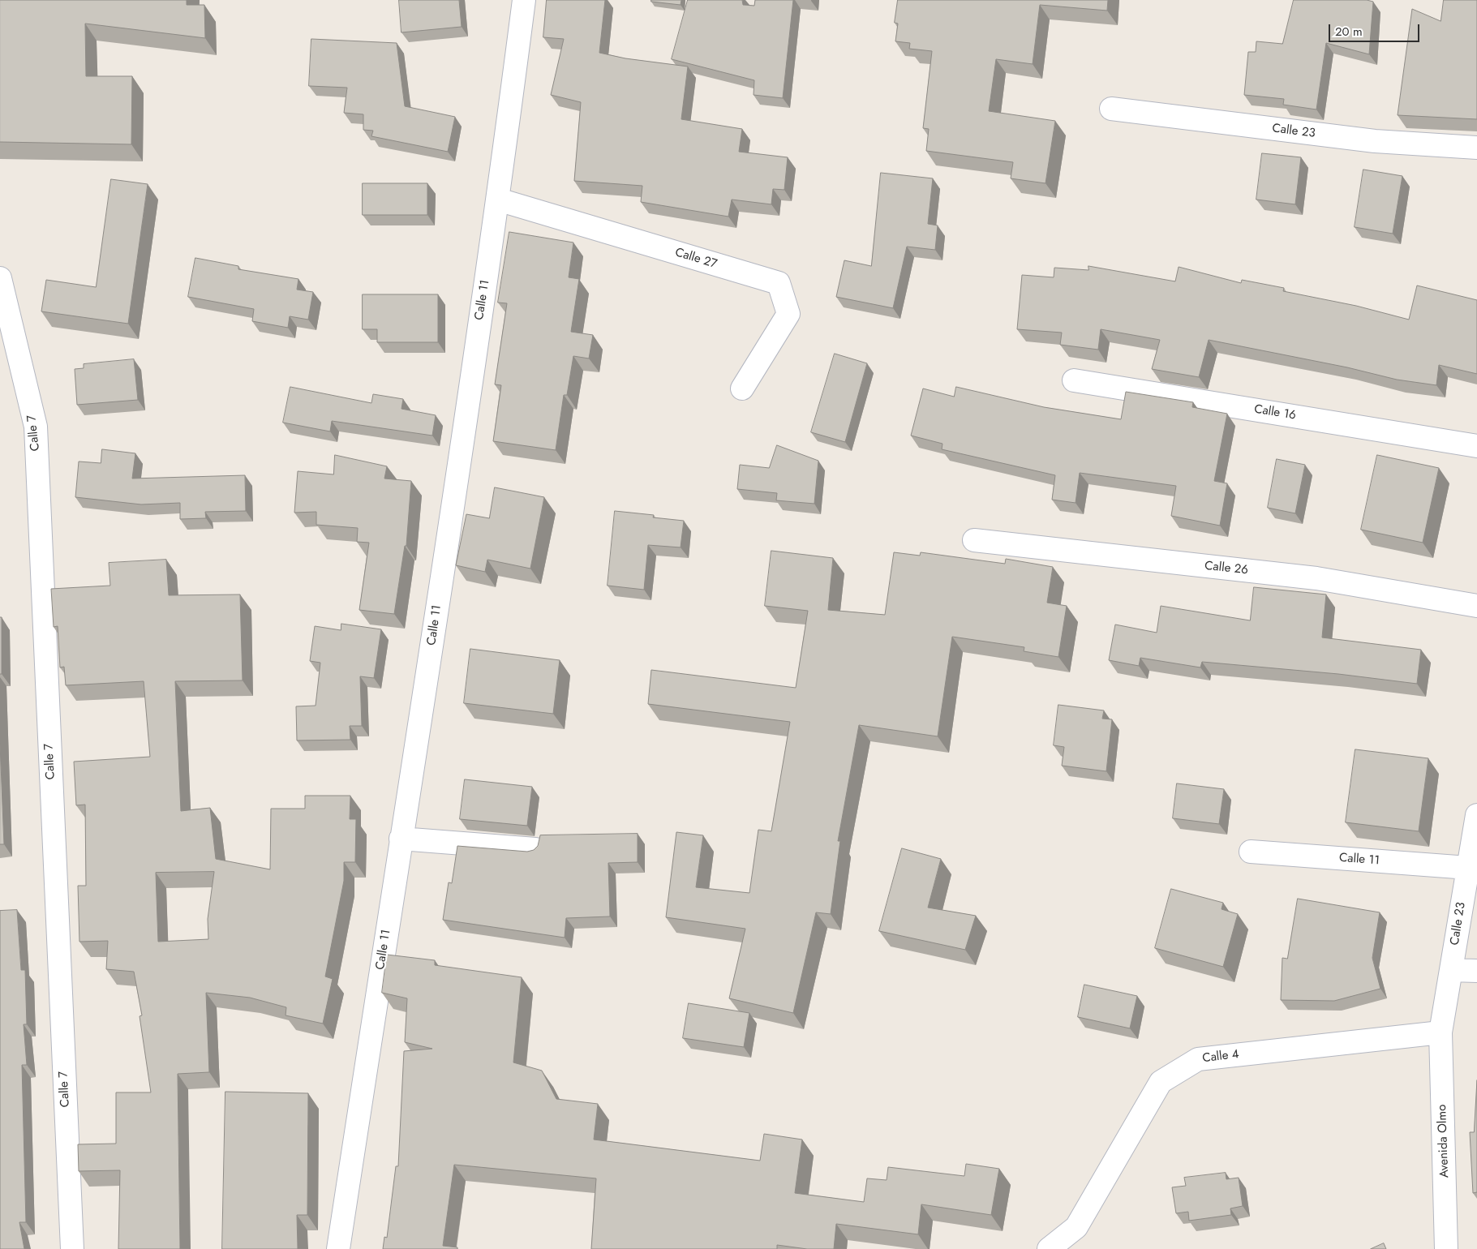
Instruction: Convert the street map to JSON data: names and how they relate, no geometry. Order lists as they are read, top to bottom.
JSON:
{
  "streets": {
    "street": [
      "Calle 23",
      "Calle 27",
      "Calle 11",
      "Calle 16",
      "Calle 7",
      "Calle 26",
      "Calle 4",
      "Avenida Olmo"
    ]
  },
  "crossings": [
    ["Calle 23", "Calle 11"],
    ["Calle 23", "Calle 4"],
    ["Calle 23", "Avenida Olmo"],
    ["Calle 27", "Calle 11"],
    ["Calle 4", "Avenida Olmo"]
  ],
  "scale_bar": "20 m"
}
